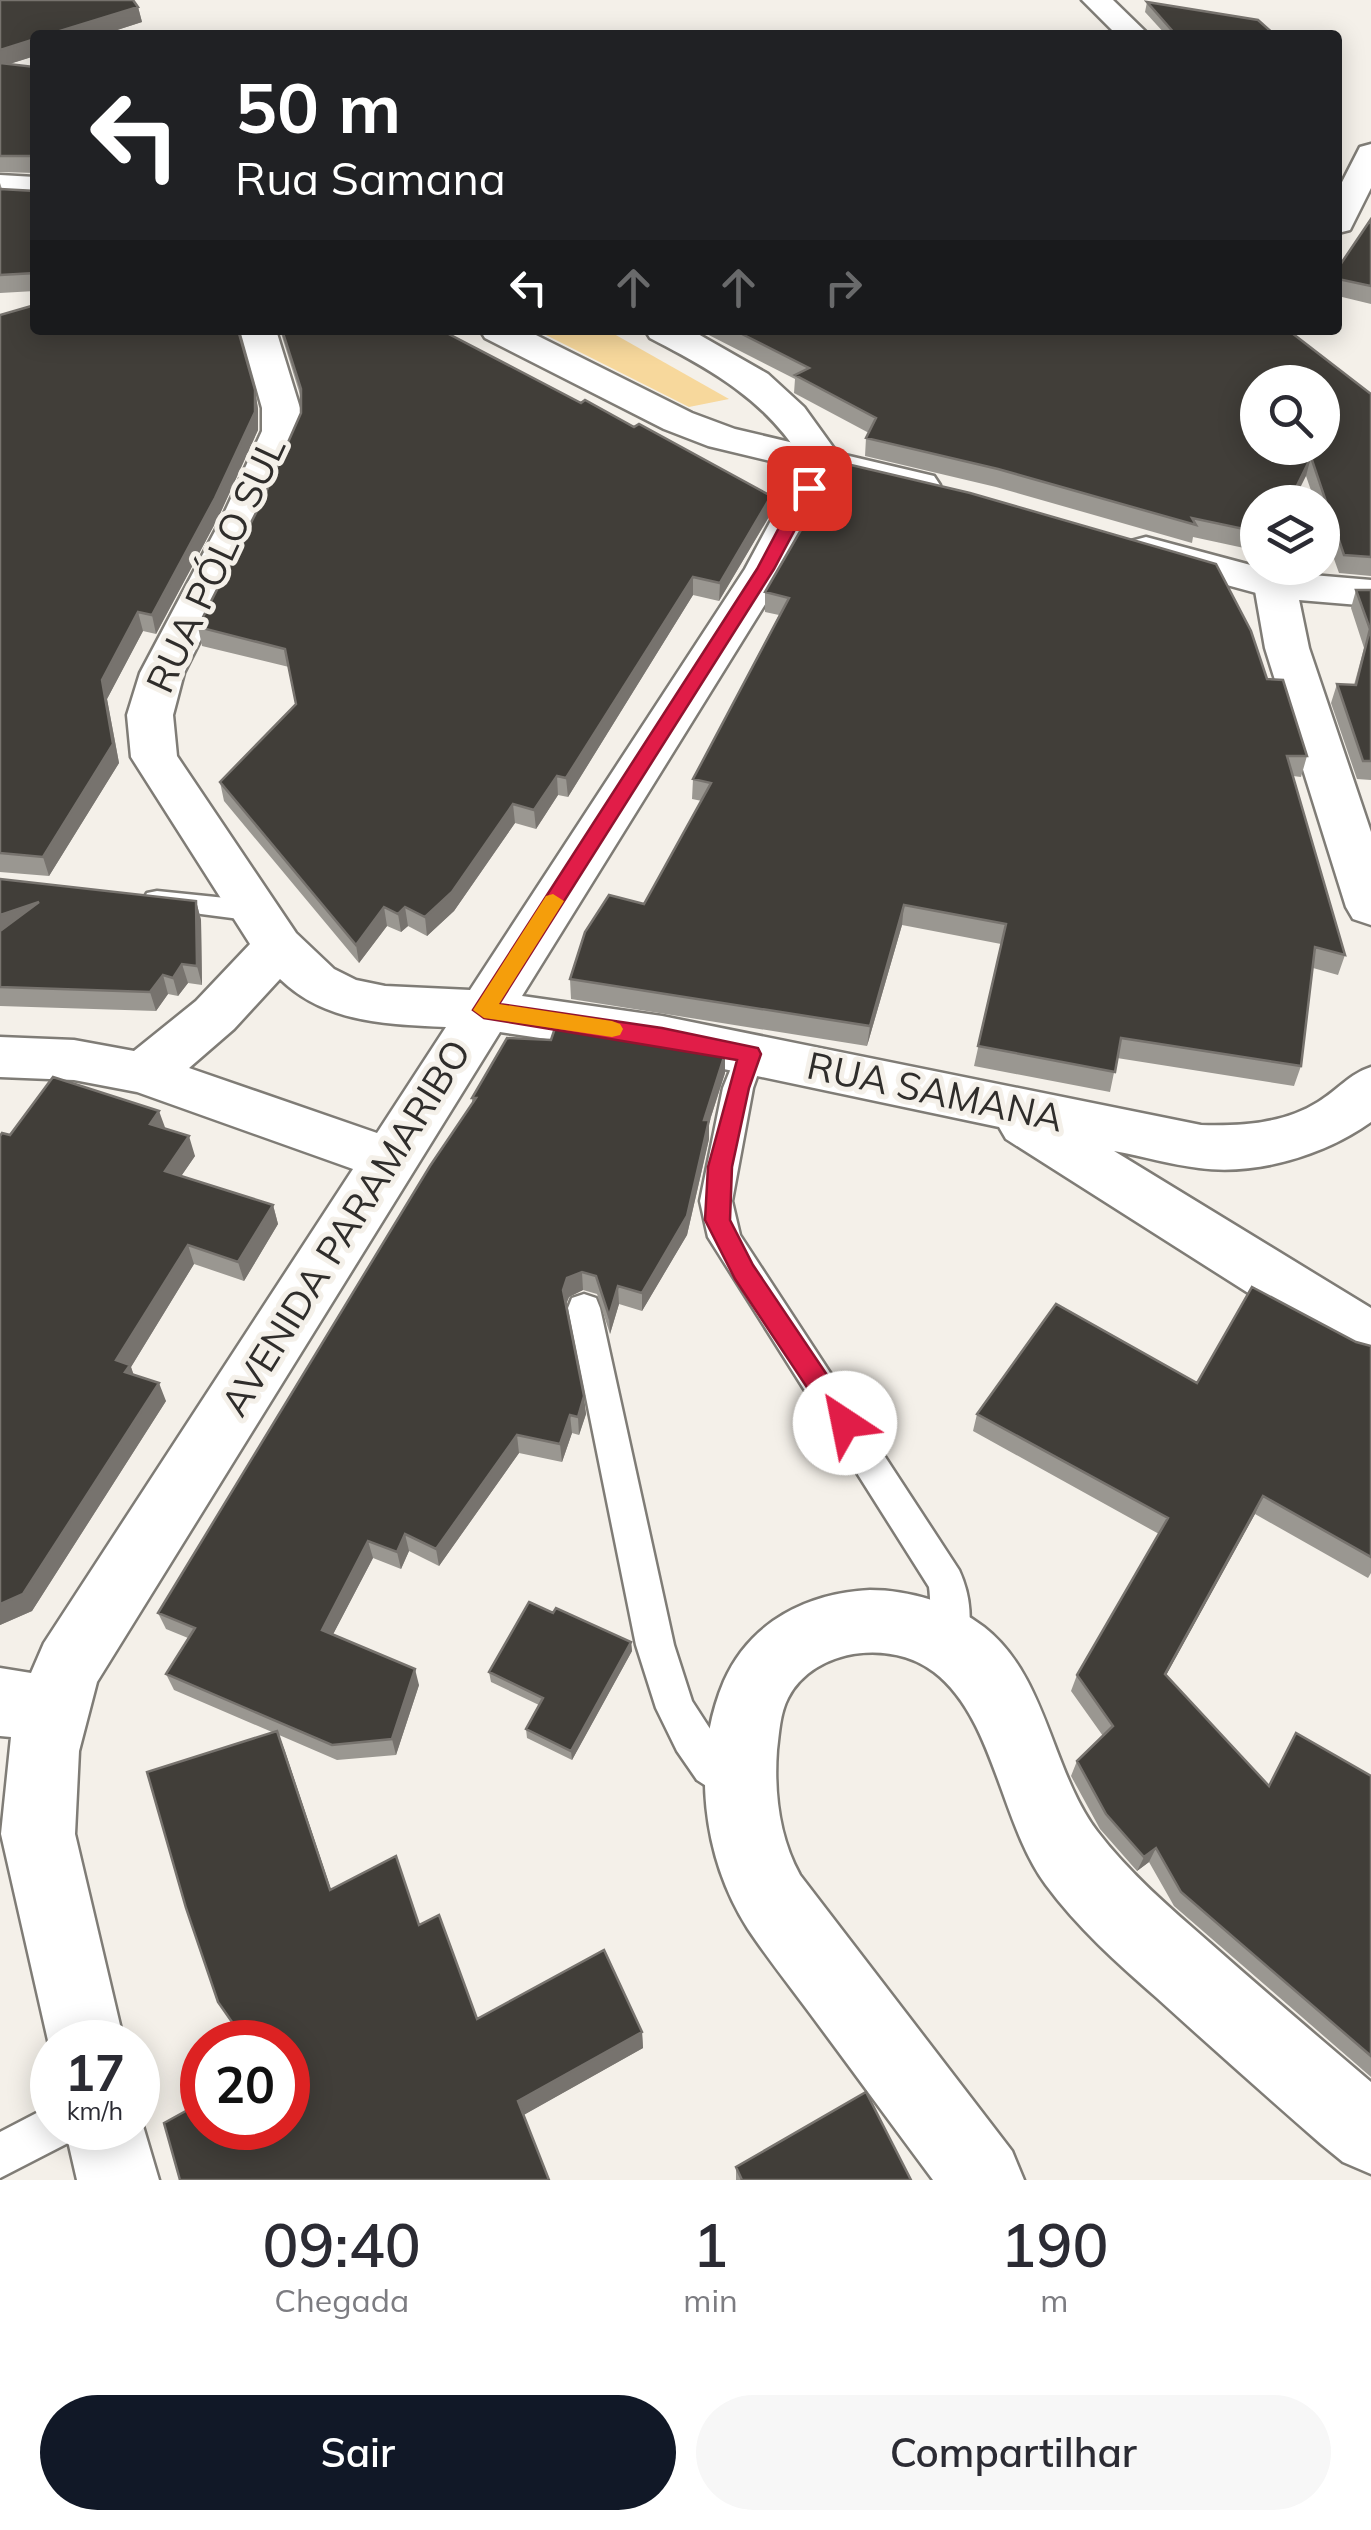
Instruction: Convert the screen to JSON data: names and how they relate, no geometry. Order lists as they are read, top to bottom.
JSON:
{
  "streets": {
    "street": ["RUA PÓLO SUL", "RUA SAMANA", "AVENIDA PARAMARIBO"]
  },
  "crossings": [
    ["RUA PÓLO SUL", "RUA SAMANA"],
    ["RUA PÓLO SUL", "AVENIDA PARAMARIBO"],
    ["RUA SAMANA", "AVENIDA PARAMARIBO"]
  ],
  "page": {
    "turn": ["50 m", "Rua Samana"],
    "speed": "17 km/h",
    "limit": "20",
    "eta": [
      "09:40",
      "Chegada",
      "1",
      "min",
      "190",
      "m"
    ],
    "buttons": ["Sair", "Compartilhar"]
  }
}
